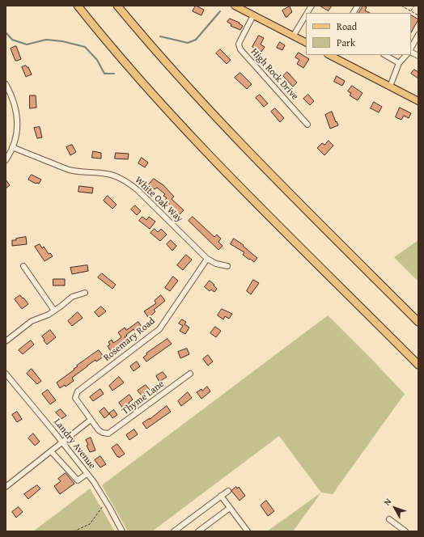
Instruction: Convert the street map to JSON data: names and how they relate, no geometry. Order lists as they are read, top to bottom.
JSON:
{
  "streets": {
    "street": [
      "High Rock Drive",
      "White Oak Way",
      "Rosemary Road",
      "Thyme Lane",
      "Landry Avenue"
    ]
  },
  "crossings": [
    ["White Oak Way", "Rosemary Road"],
    ["Rosemary Road", "Thyme Lane"]
  ],
  "legend": ["Road", "Park"],
  "north": "top left"
}
